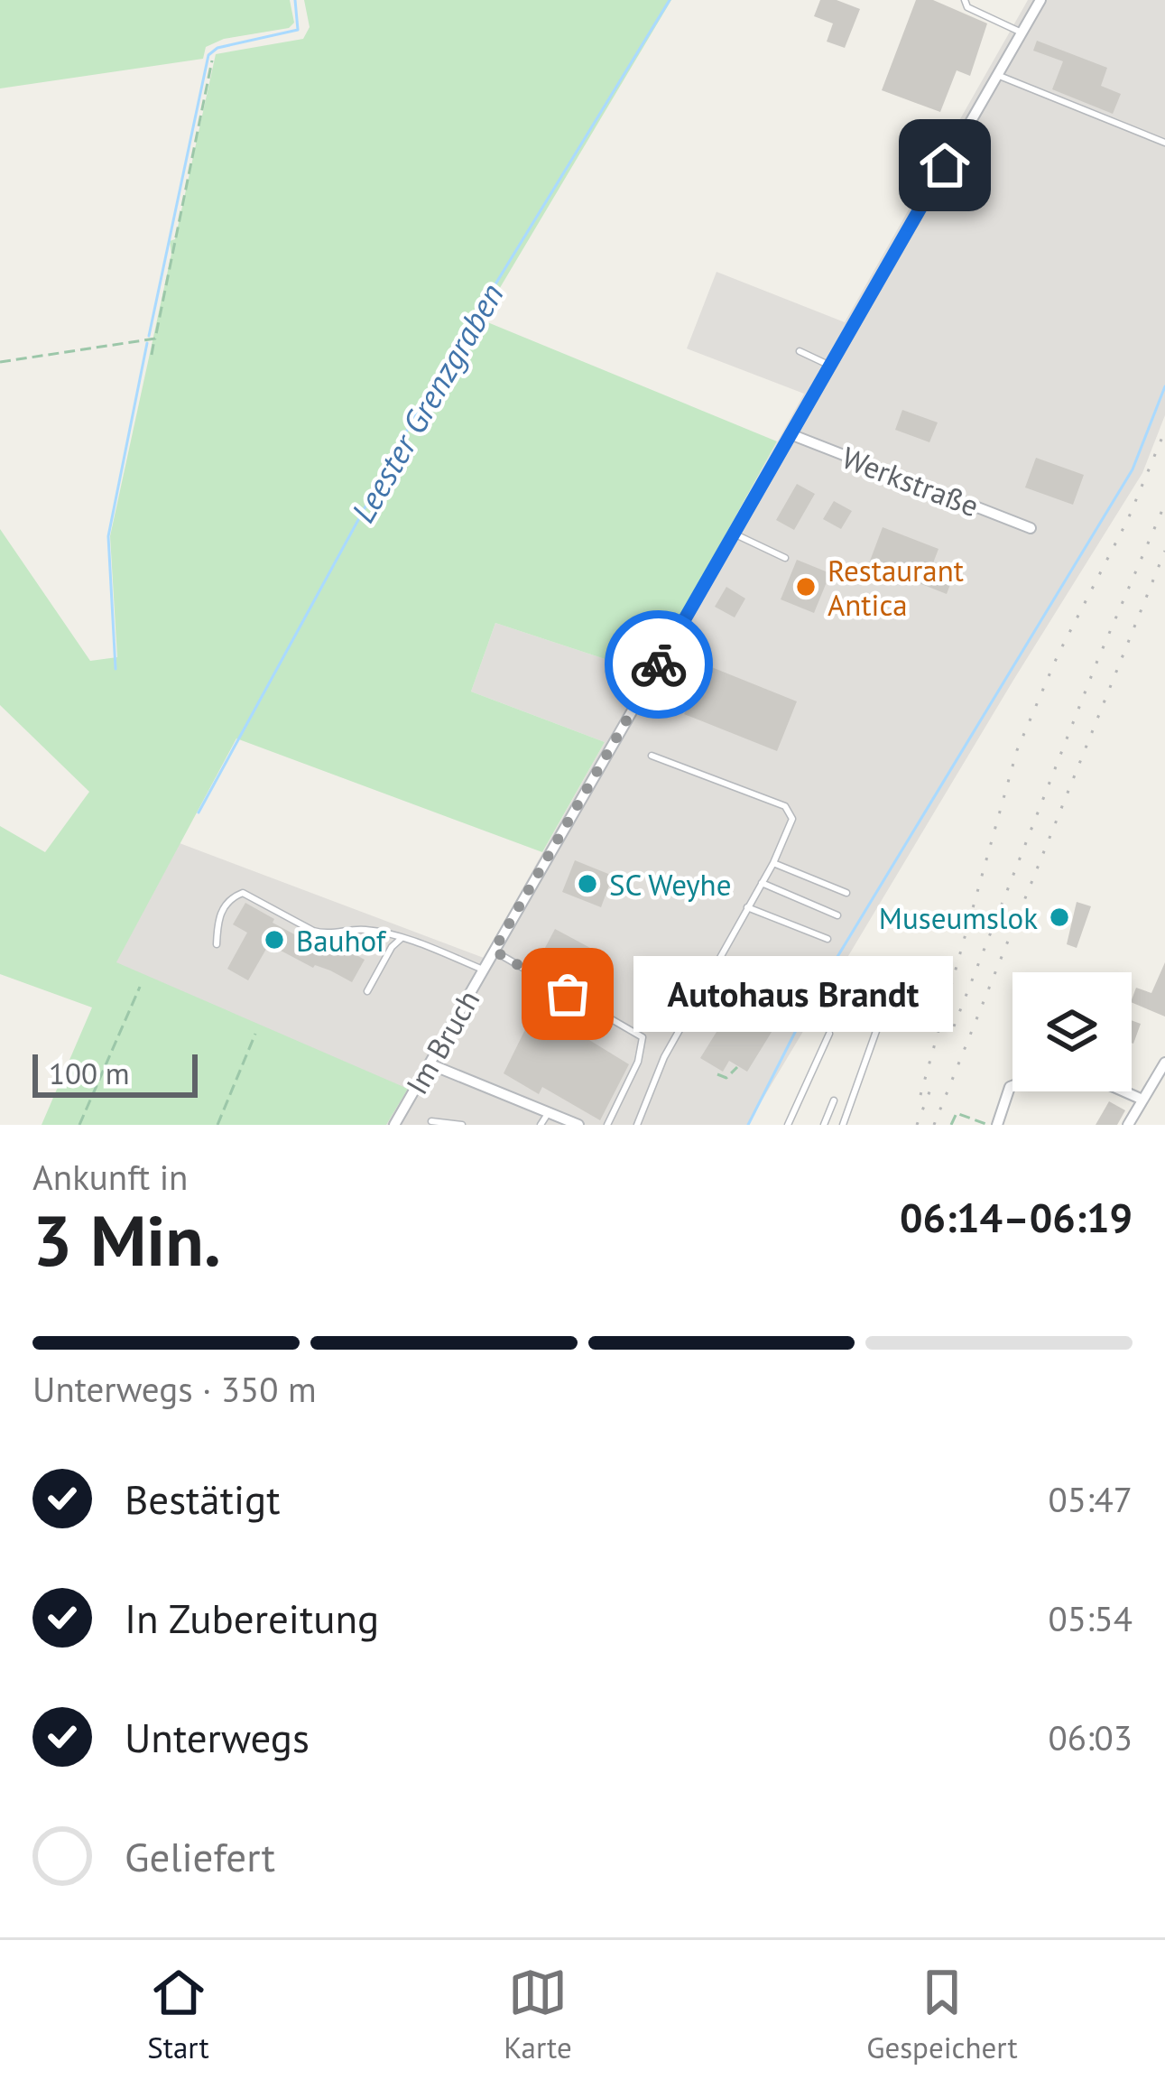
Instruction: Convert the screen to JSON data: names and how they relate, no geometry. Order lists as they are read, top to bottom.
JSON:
{
  "streets": {
    "street": ["Werkstraße", "Im Bruch"]
  },
  "crossings": [
    ["Werkstraße", "Im Bruch"]
  ],
  "water": ["Leester Grenzgraben"],
  "places": [
    "Restaurant Antica",
    "SC Weyhe",
    "Museumslok",
    "Bauhof",
    "Autohaus Brandt"
  ],
  "scale_bar": "100 m",
  "page": {
    "bubble": "Autohaus Brandt",
    "scale": "100 m",
    "heading": ["3 Min.", "Ankunft in", "06:14–06:19"],
    "bar": "Unterwegs · 350 m",
    "list": [
      ["Bestätigt", "05:47"],
      ["In Zubereitung", "05:54"],
      ["Unterwegs", "06:03"],
      "Geliefert"
    ],
    "tabs": ["Start", "Karte", "Gespeichert"]
  }
}
